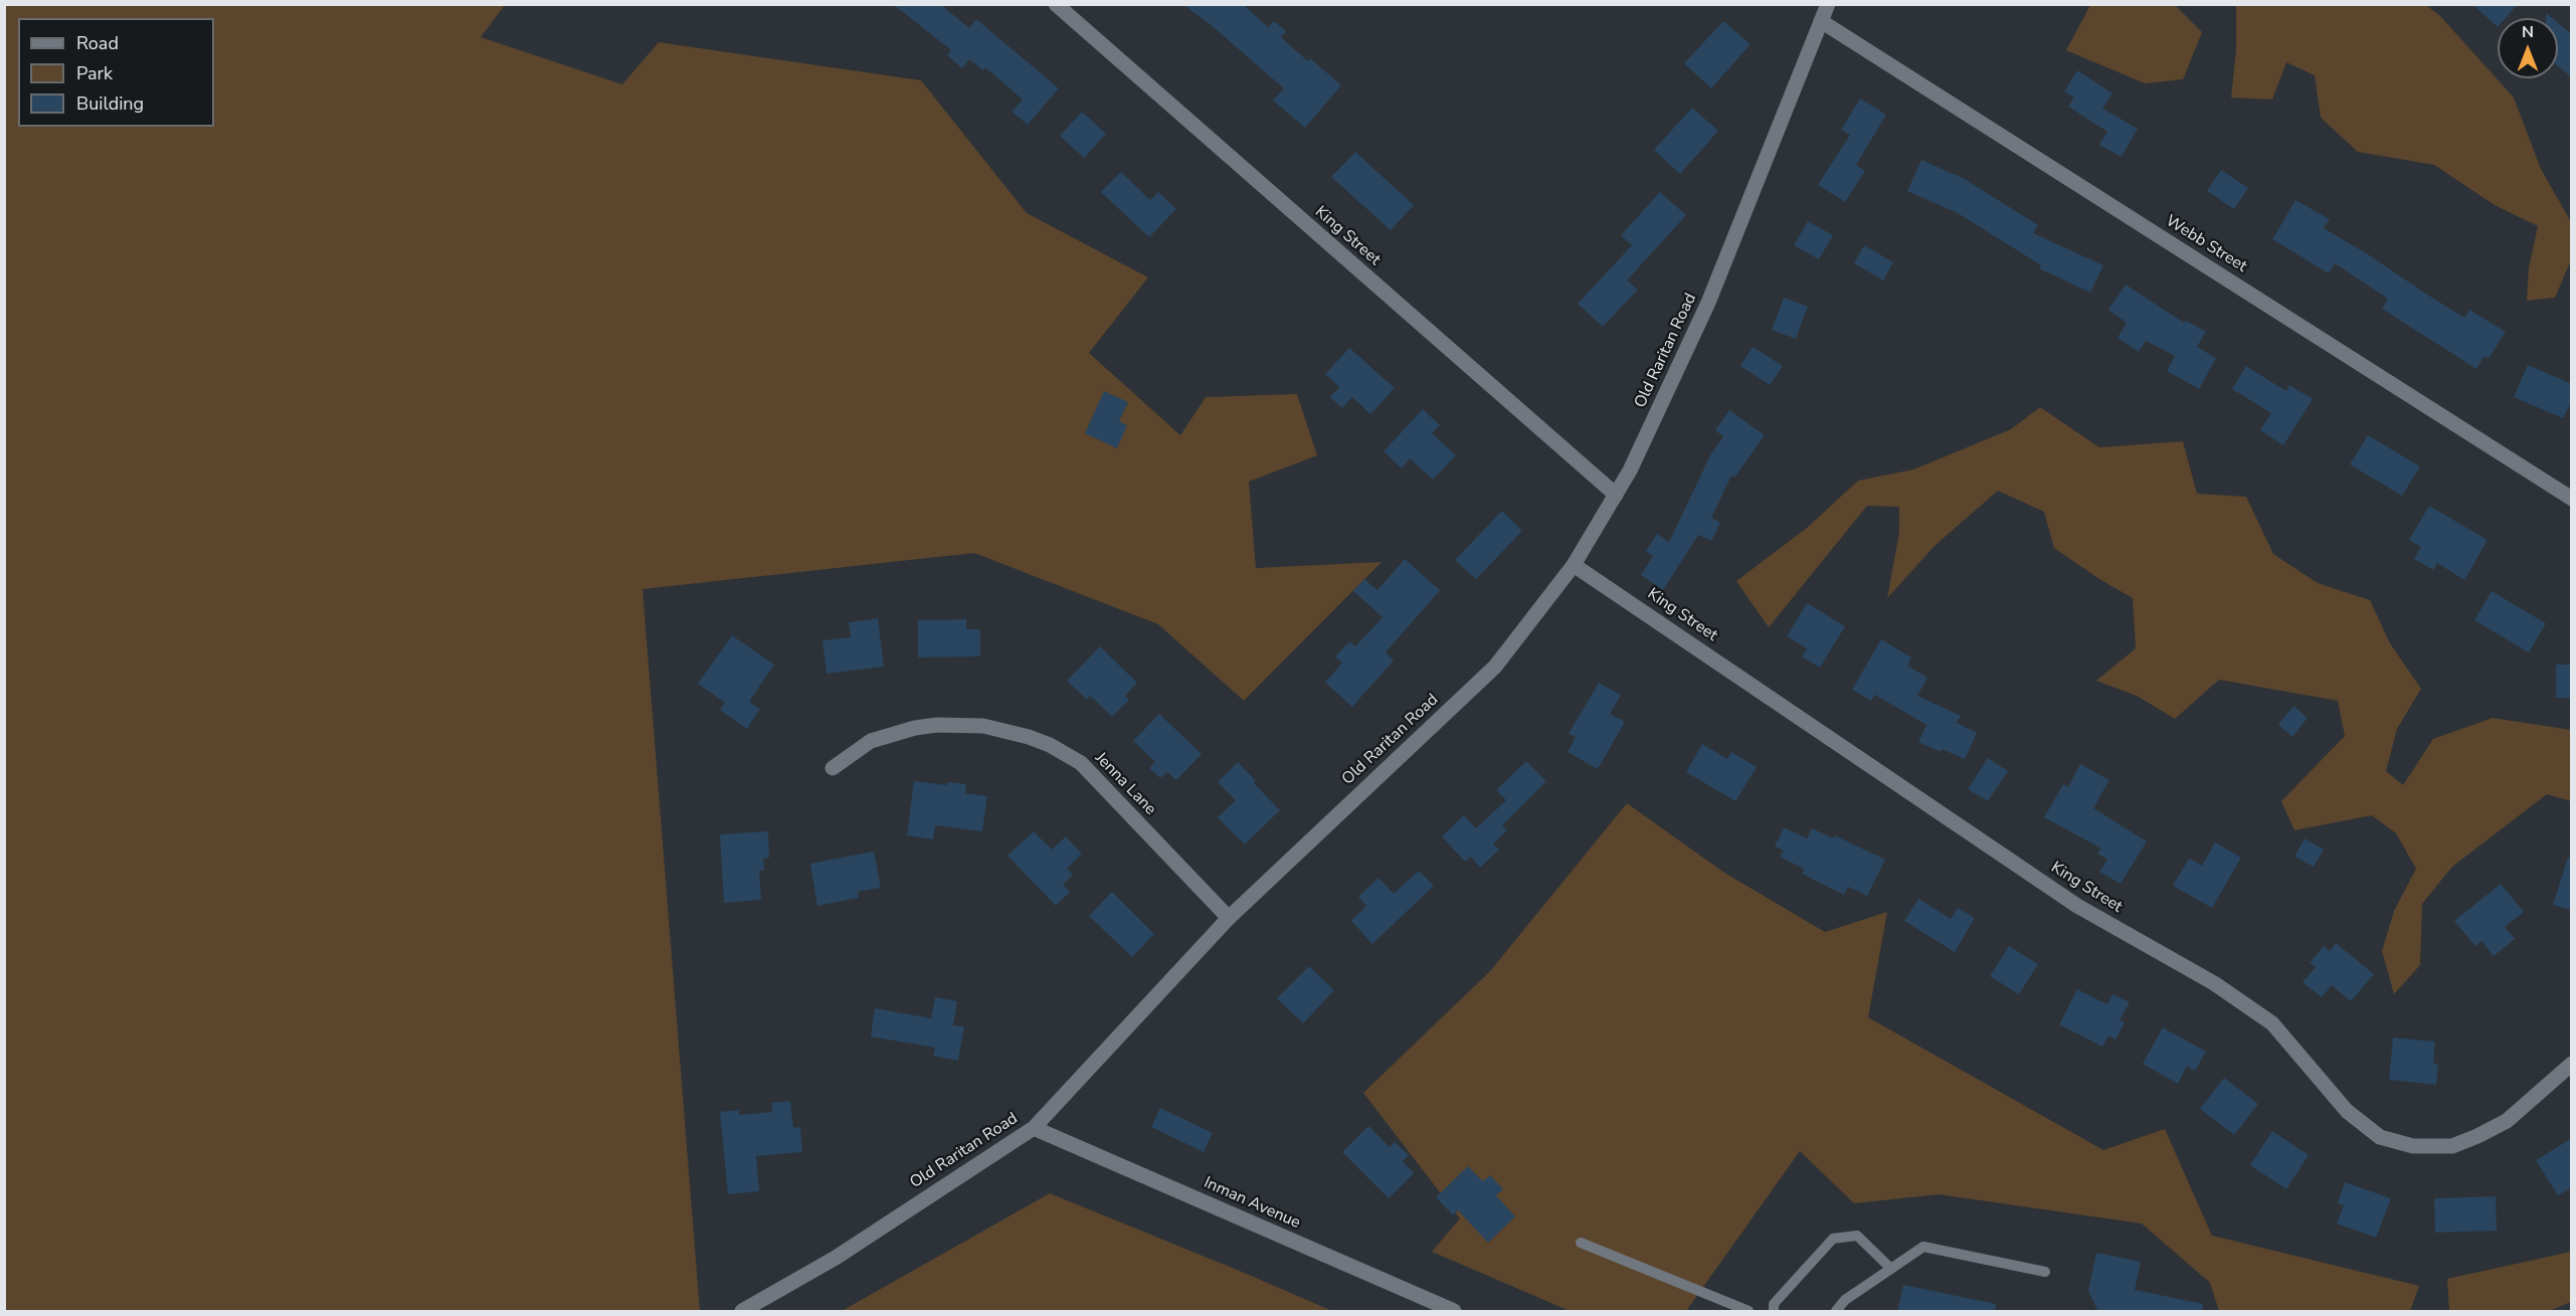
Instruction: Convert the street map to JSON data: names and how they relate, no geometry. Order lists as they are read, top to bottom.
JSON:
{
  "streets": {
    "street": [
      "King Street",
      "Webb Street",
      "Old Raritan Road",
      "Jenna Lane",
      "Inman Avenue"
    ]
  },
  "crossings": [
    ["King Street", "Old Raritan Road"],
    ["Webb Street", "Old Raritan Road"],
    ["Old Raritan Road", "Jenna Lane"],
    ["Old Raritan Road", "Inman Avenue"]
  ],
  "legend": ["Road", "Park", "Building"],
  "north": "top"
}
